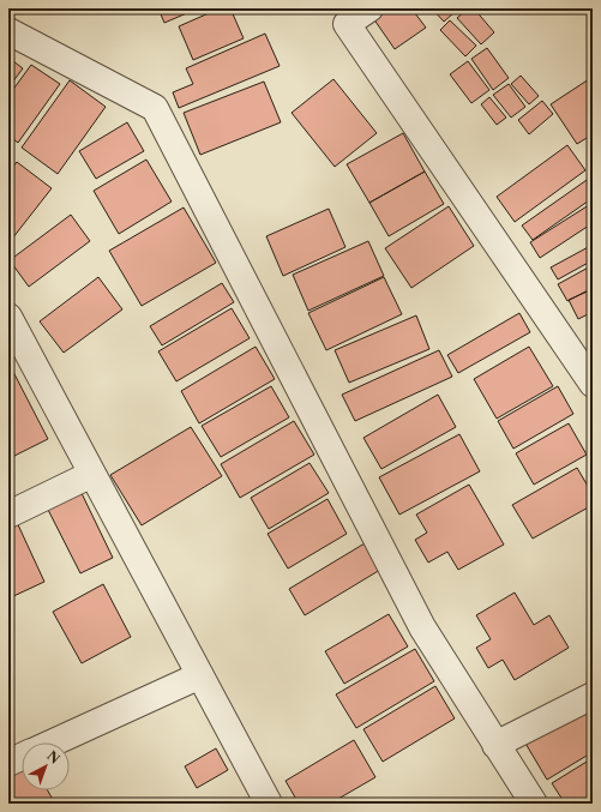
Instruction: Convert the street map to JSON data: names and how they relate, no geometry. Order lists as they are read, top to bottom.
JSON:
{
  "north": "top right"
}
